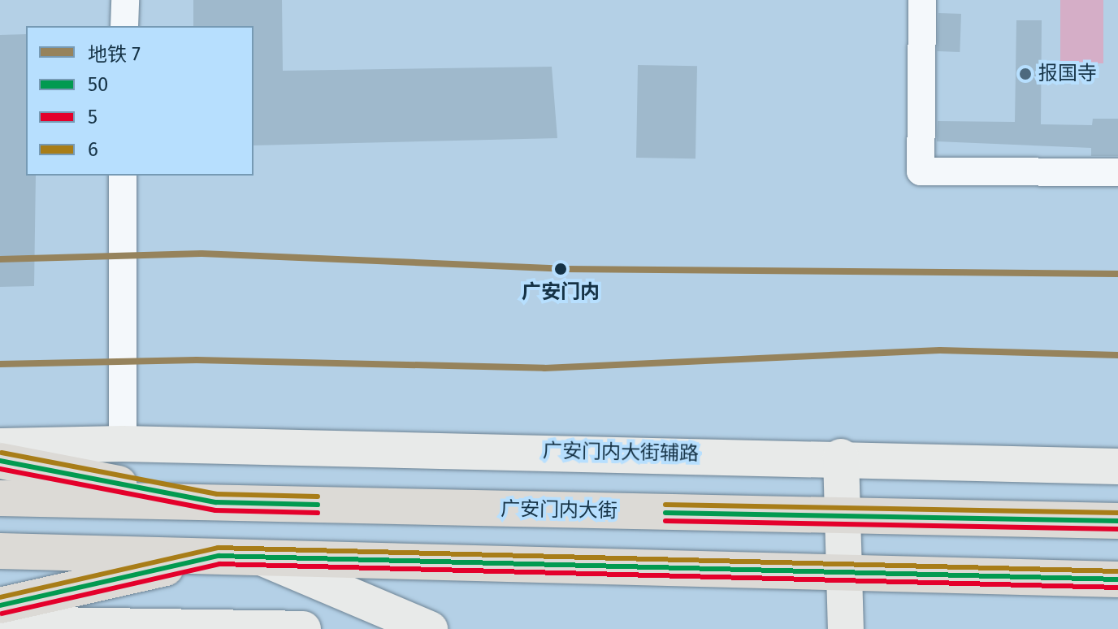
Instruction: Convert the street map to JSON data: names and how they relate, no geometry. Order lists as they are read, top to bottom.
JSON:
{
  "streets": {
    "main road": ["广安门内大街"],
    "street": ["广安门内大街辅路"]
  },
  "places": ["报国寺", "广安门内"],
  "lines": [
    "metro line 7",
    "transit line 6",
    "transit line 50",
    "transit line 5"
  ],
  "legend": [
    "地铁 7",
    "50",
    "5",
    "6"
  ]
}
